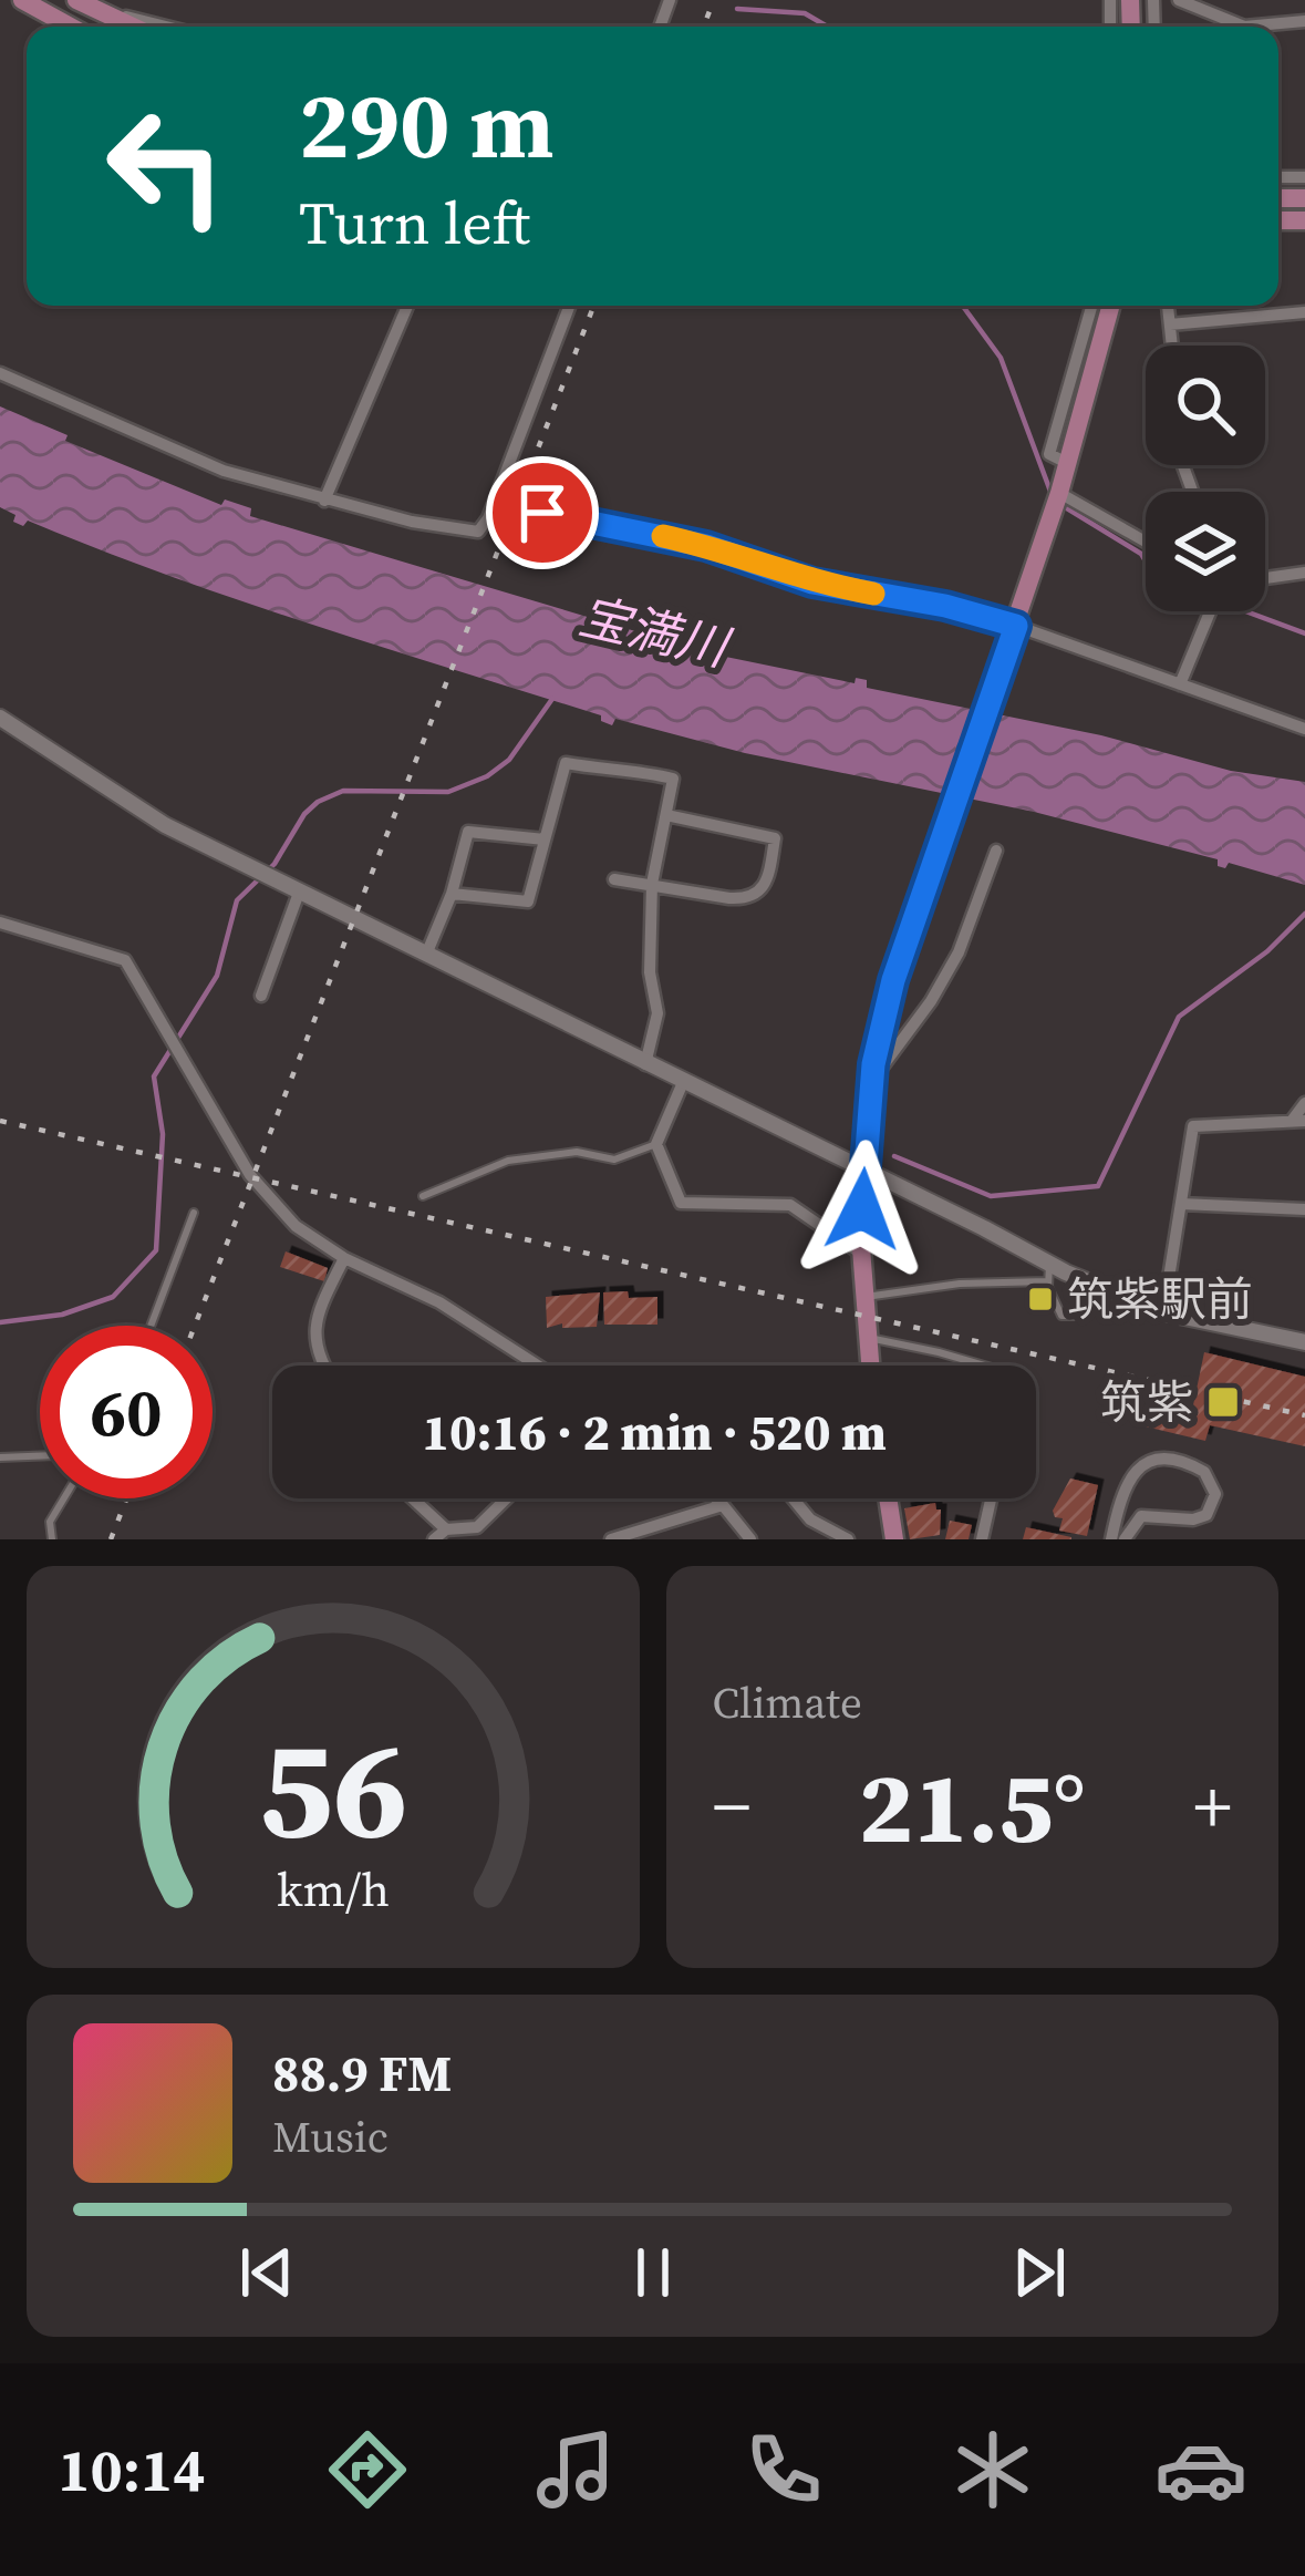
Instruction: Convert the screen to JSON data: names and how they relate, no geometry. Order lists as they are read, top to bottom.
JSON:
{
  "water": ["宝満川"],
  "places": {
    "transit": ["筑紫駅前", "筑紫"]
  },
  "page": {
    "turn": ["290 m", "Turn left"],
    "limit": "60",
    "trip": "10:16 · 2 min · 520 m",
    "tile": "Climate",
    "heat": ["−", "21.5°", "+"],
    "song": ["88.9 FM", "Music"],
    "tabs": "10:14",
    "gauge": ["56", "km/h"]
  }
}
